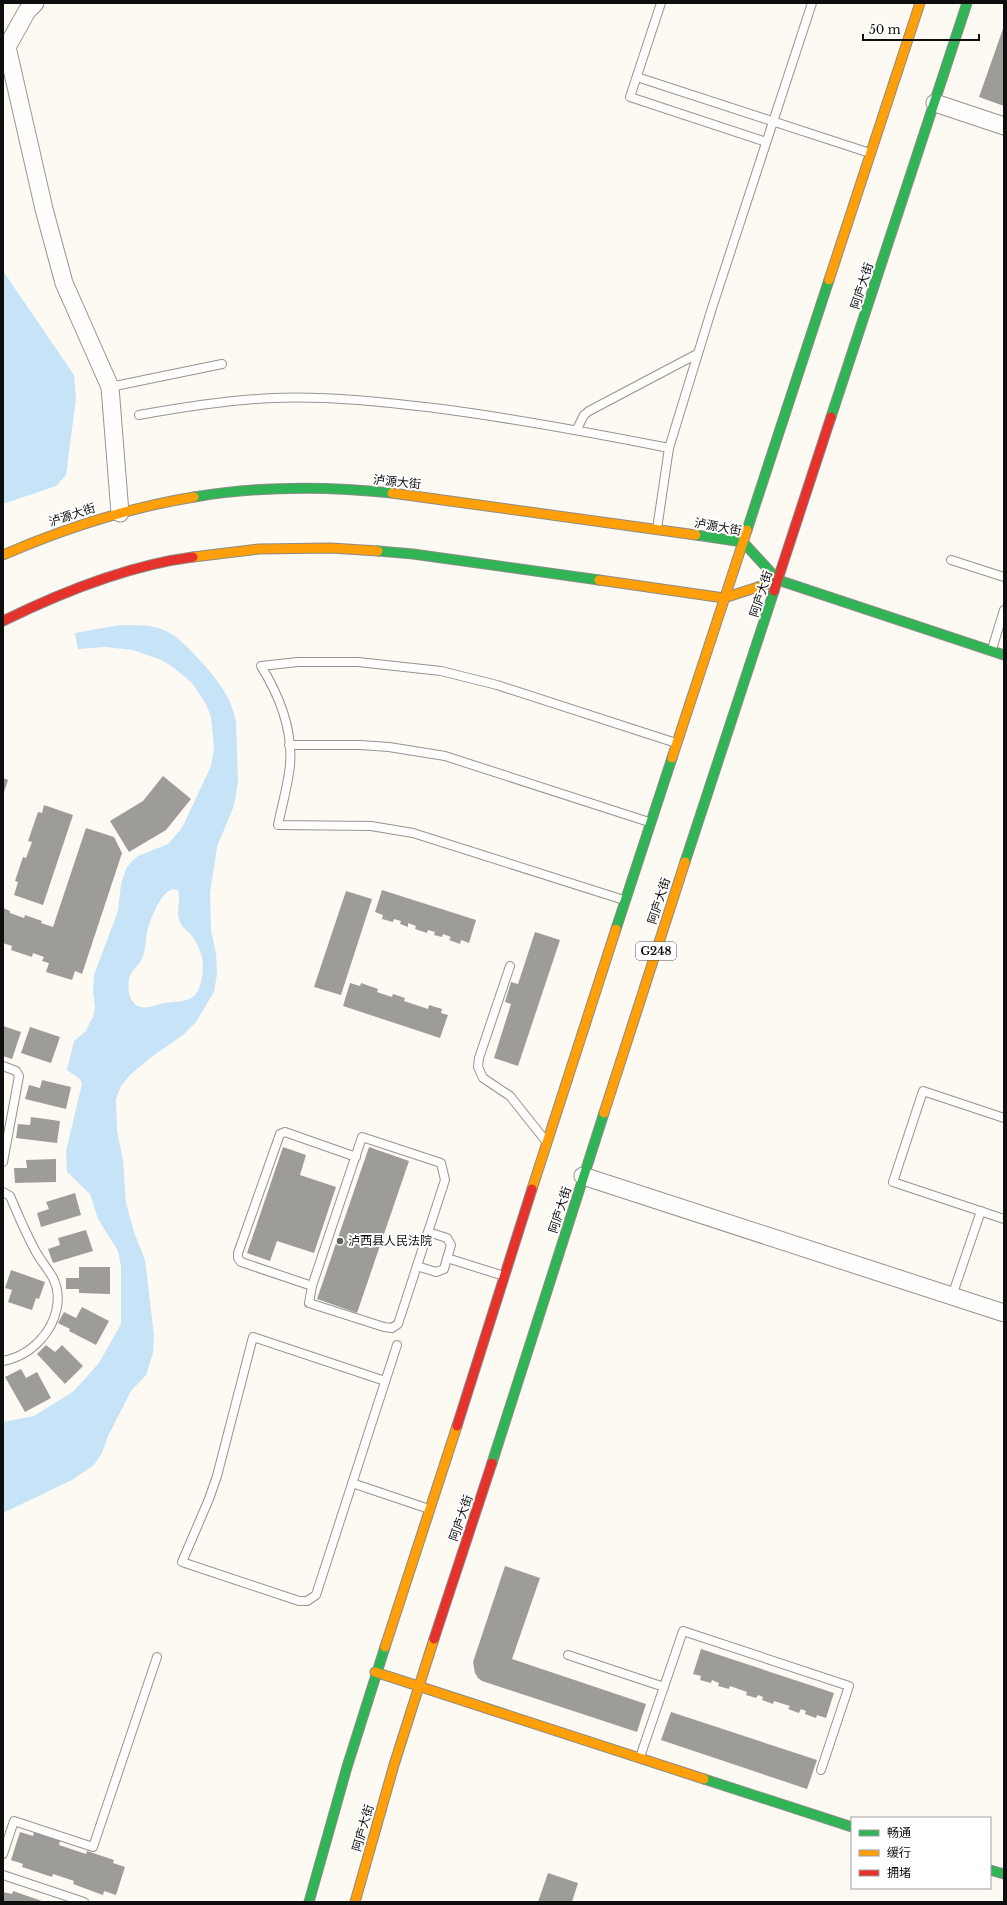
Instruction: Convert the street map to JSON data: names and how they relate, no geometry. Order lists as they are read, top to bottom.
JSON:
{
  "streets": {
    "main road": ["阿庐大街", "泸源大街", "G248"]
  },
  "crossings": [
    ["阿庐大街", "泸源大街"]
  ],
  "places": ["泸西县人民法院"],
  "legend": ["畅通", "缓行", "拥堵"],
  "scale_bar": "50 m"
}
